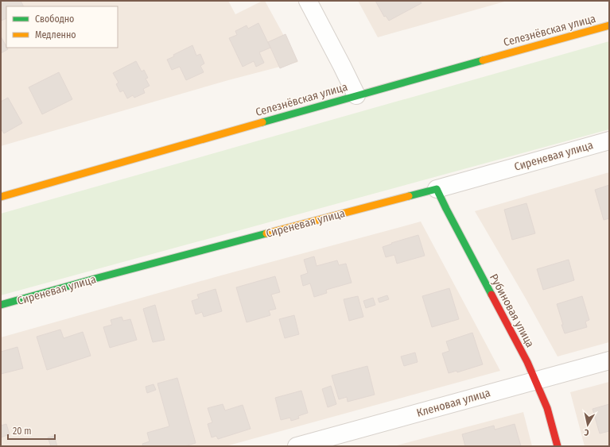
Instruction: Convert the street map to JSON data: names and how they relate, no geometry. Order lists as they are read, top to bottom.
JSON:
{
  "streets": {
    "street": [
      "Селезнёвская улица",
      "Сиреневая улица",
      "Рубиновая улица",
      "Кленовая улица"
    ]
  },
  "crossings": [
    ["Сиреневая улица", "Рубиновая улица"],
    ["Рубиновая улица", "Кленовая улица"]
  ],
  "legend": ["Свободно", "Медленно"],
  "scale_bar": "20 m",
  "north": "bottom"
}
